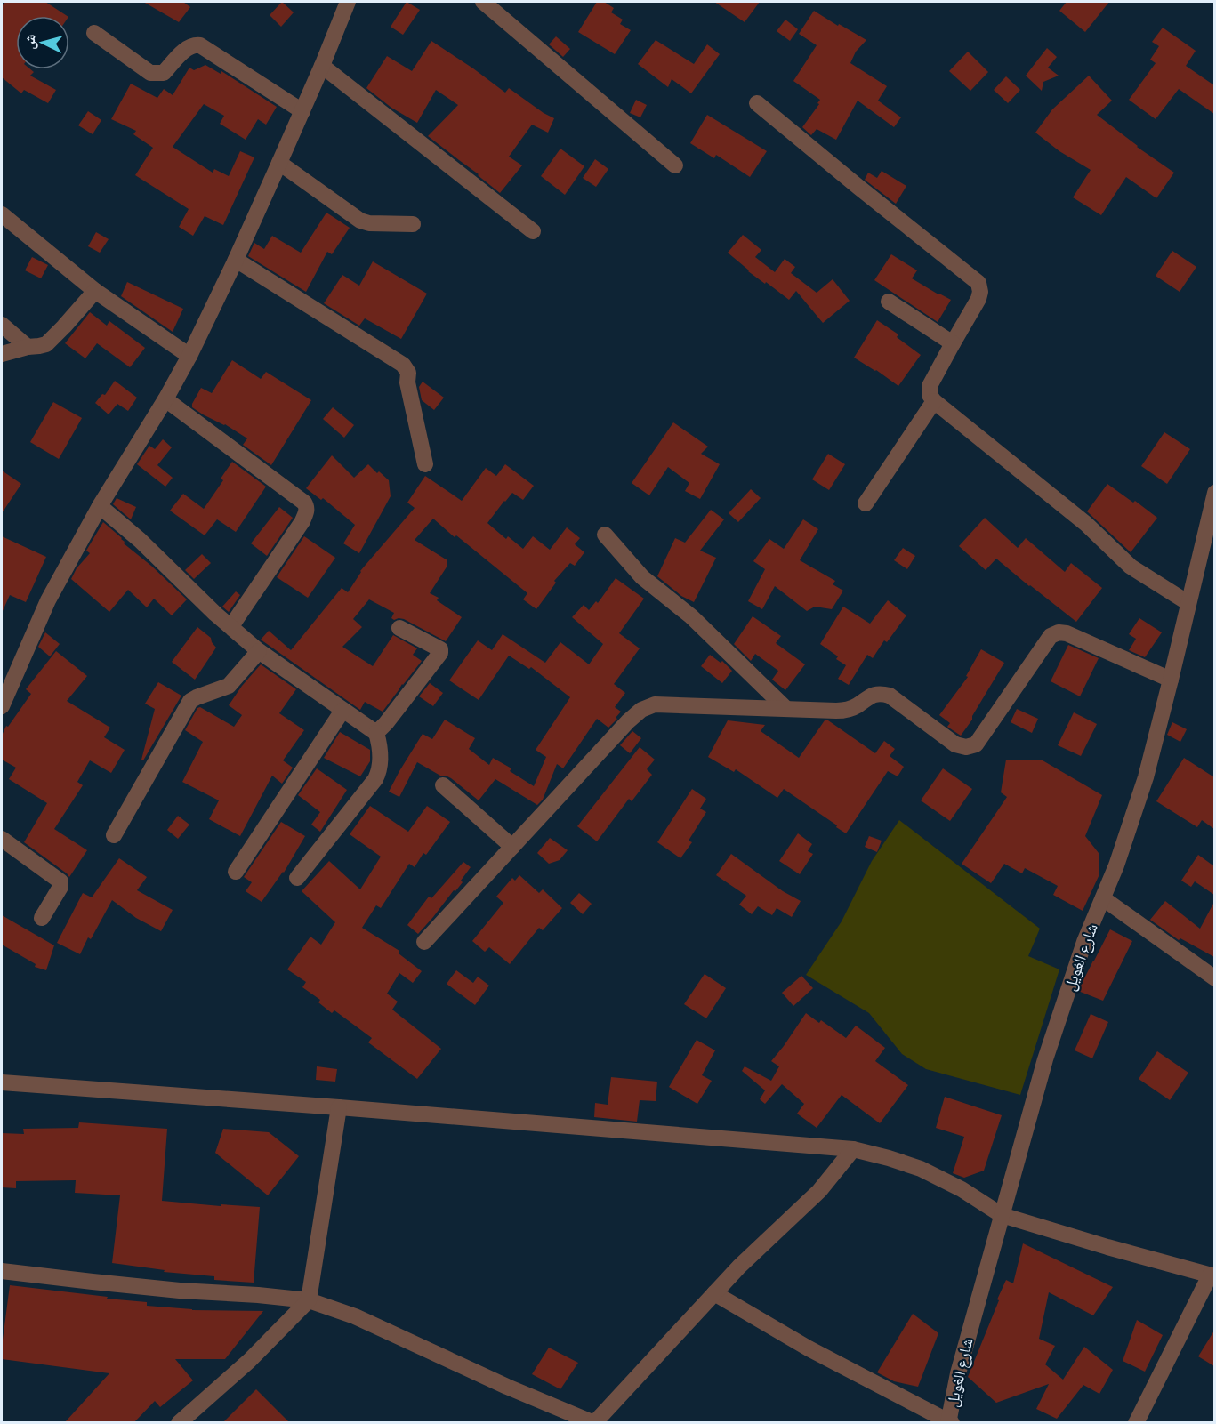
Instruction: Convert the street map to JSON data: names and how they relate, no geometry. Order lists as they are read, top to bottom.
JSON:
{
  "streets": {
    "street": ["شارع الغويل"]
  },
  "north": "left"
}
